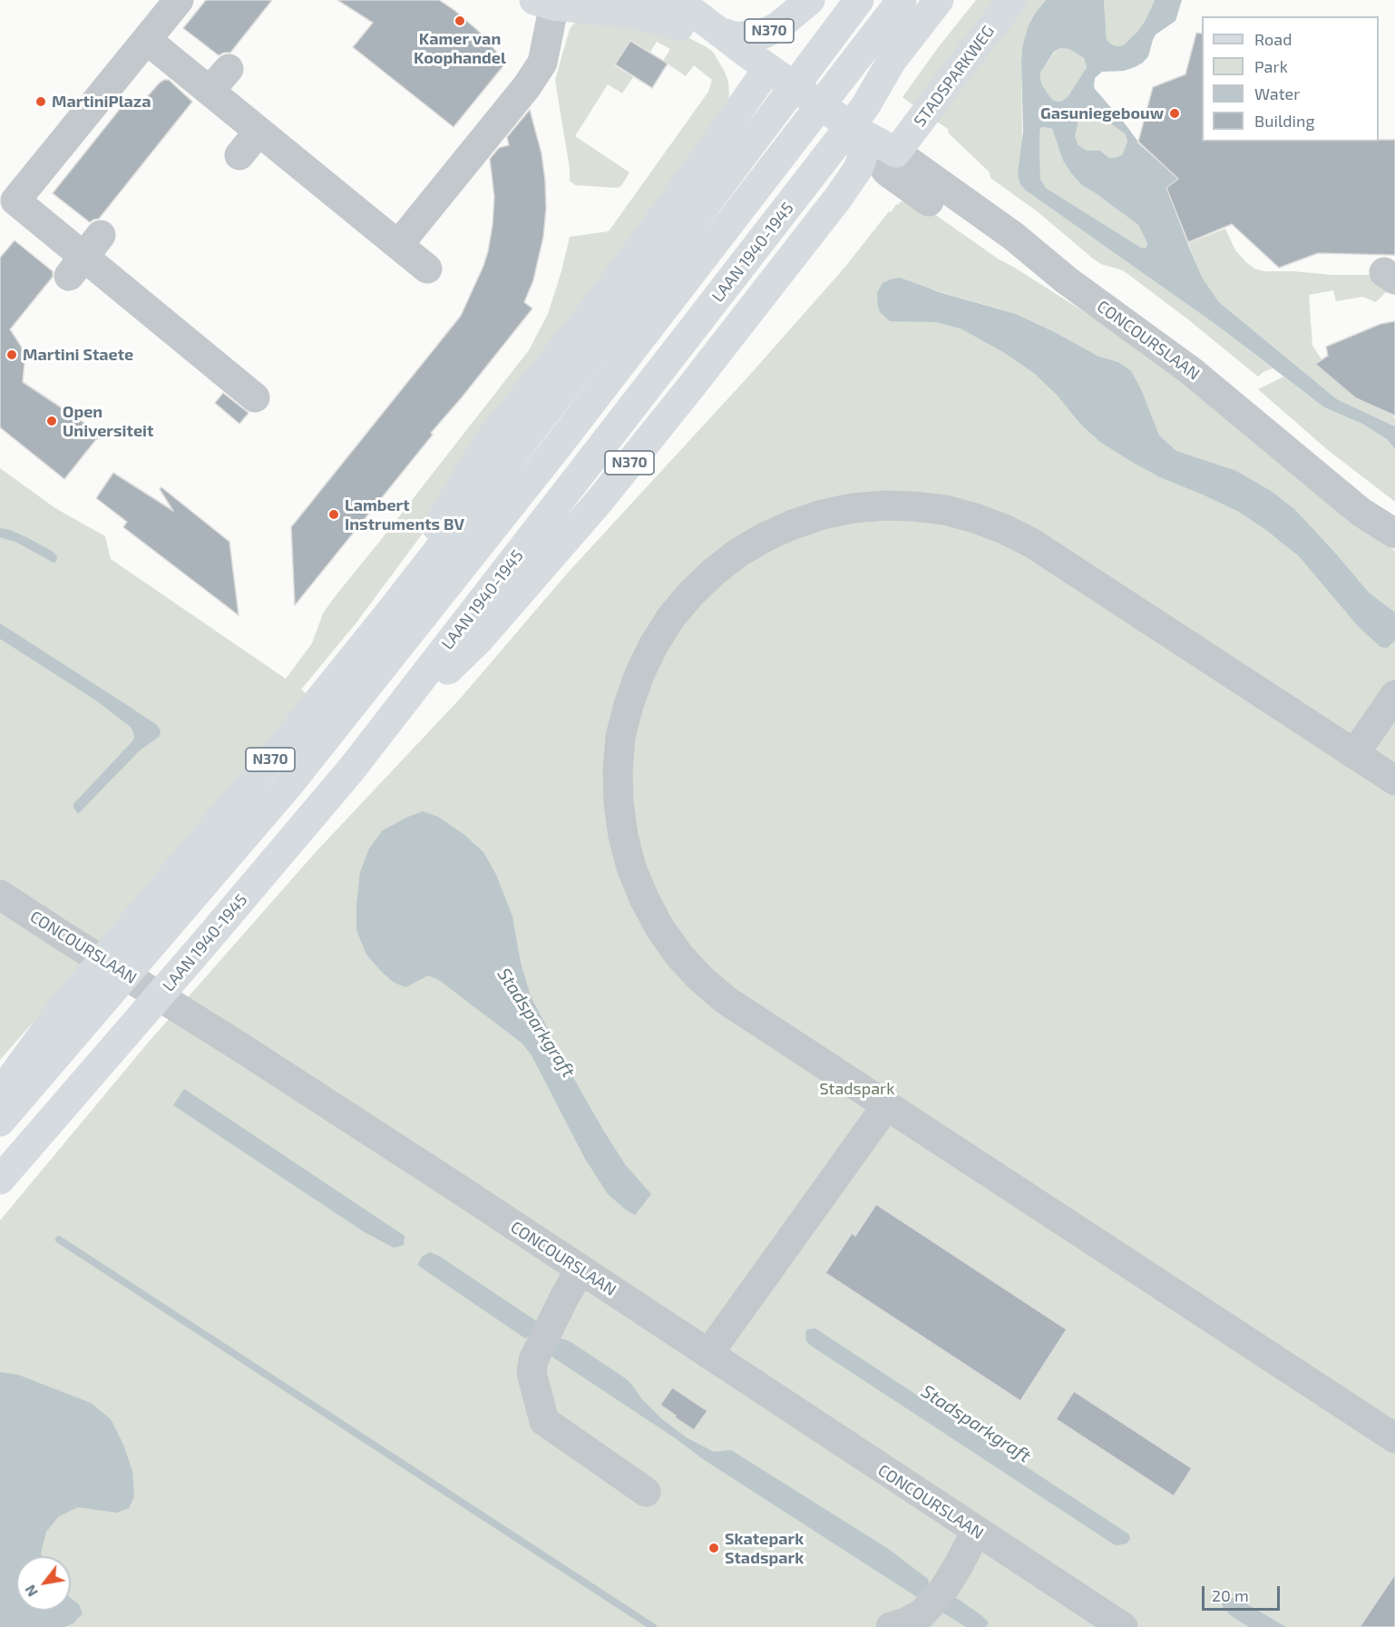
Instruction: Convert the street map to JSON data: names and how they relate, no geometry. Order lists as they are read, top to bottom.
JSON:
{
  "streets": {
    "main road": ["N370", "STADSPARKWEG", "LAAN 1940-1945"],
    "street": ["CONCOURSLAAN"]
  },
  "crossings": [
    ["N370", "LAAN 1940-1945"],
    ["STADSPARKWEG", "CONCOURSLAAN"]
  ],
  "water": ["Stadsparkgraft"],
  "parks": ["Stadspark"],
  "places": [
    "Kamer van Koophandel",
    "MartiniPlaza",
    "Gasuniegebouw",
    "Martini Staete",
    "Open Universiteit",
    "Lambert Instruments BV",
    "Skatepark Stadspark"
  ],
  "legend": [
    "Road",
    "Park",
    "Water",
    "Building"
  ],
  "scale_bar": "20 m",
  "north": "bottom left"
}
